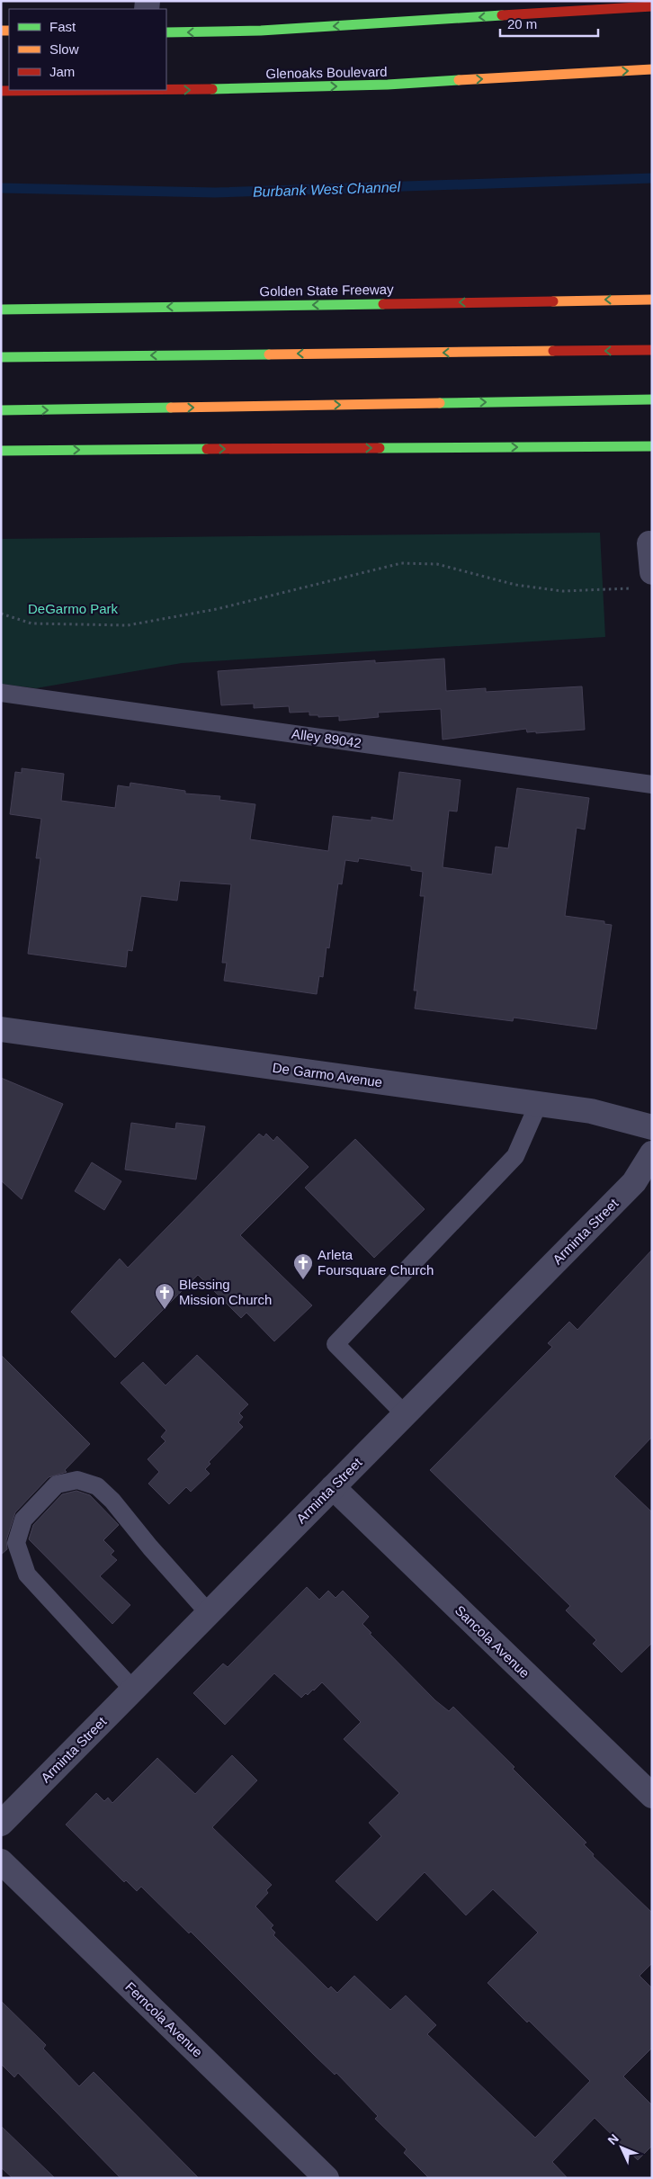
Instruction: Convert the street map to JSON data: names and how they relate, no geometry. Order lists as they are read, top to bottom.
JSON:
{
  "streets": {
    "main road": ["Glenoaks Boulevard", "Golden State Freeway"],
    "street": [
      "De Garmo Avenue",
      "Arminta Street",
      "Sancola Avenue",
      "Ferncola Avenue"
    ],
    "lane": ["Alley 89042"]
  },
  "crossings": [
    ["Arminta Street", "Sancola Avenue"]
  ],
  "water": ["Burbank West Channel"],
  "parks": ["DeGarmo Park"],
  "places": {
    "church": ["Arleta Foursquare Church", "Blessing Mission Church"]
  },
  "legend": ["Fast", "Slow", "Jam"],
  "scale_bar": "20 m",
  "north": "top left"
}
